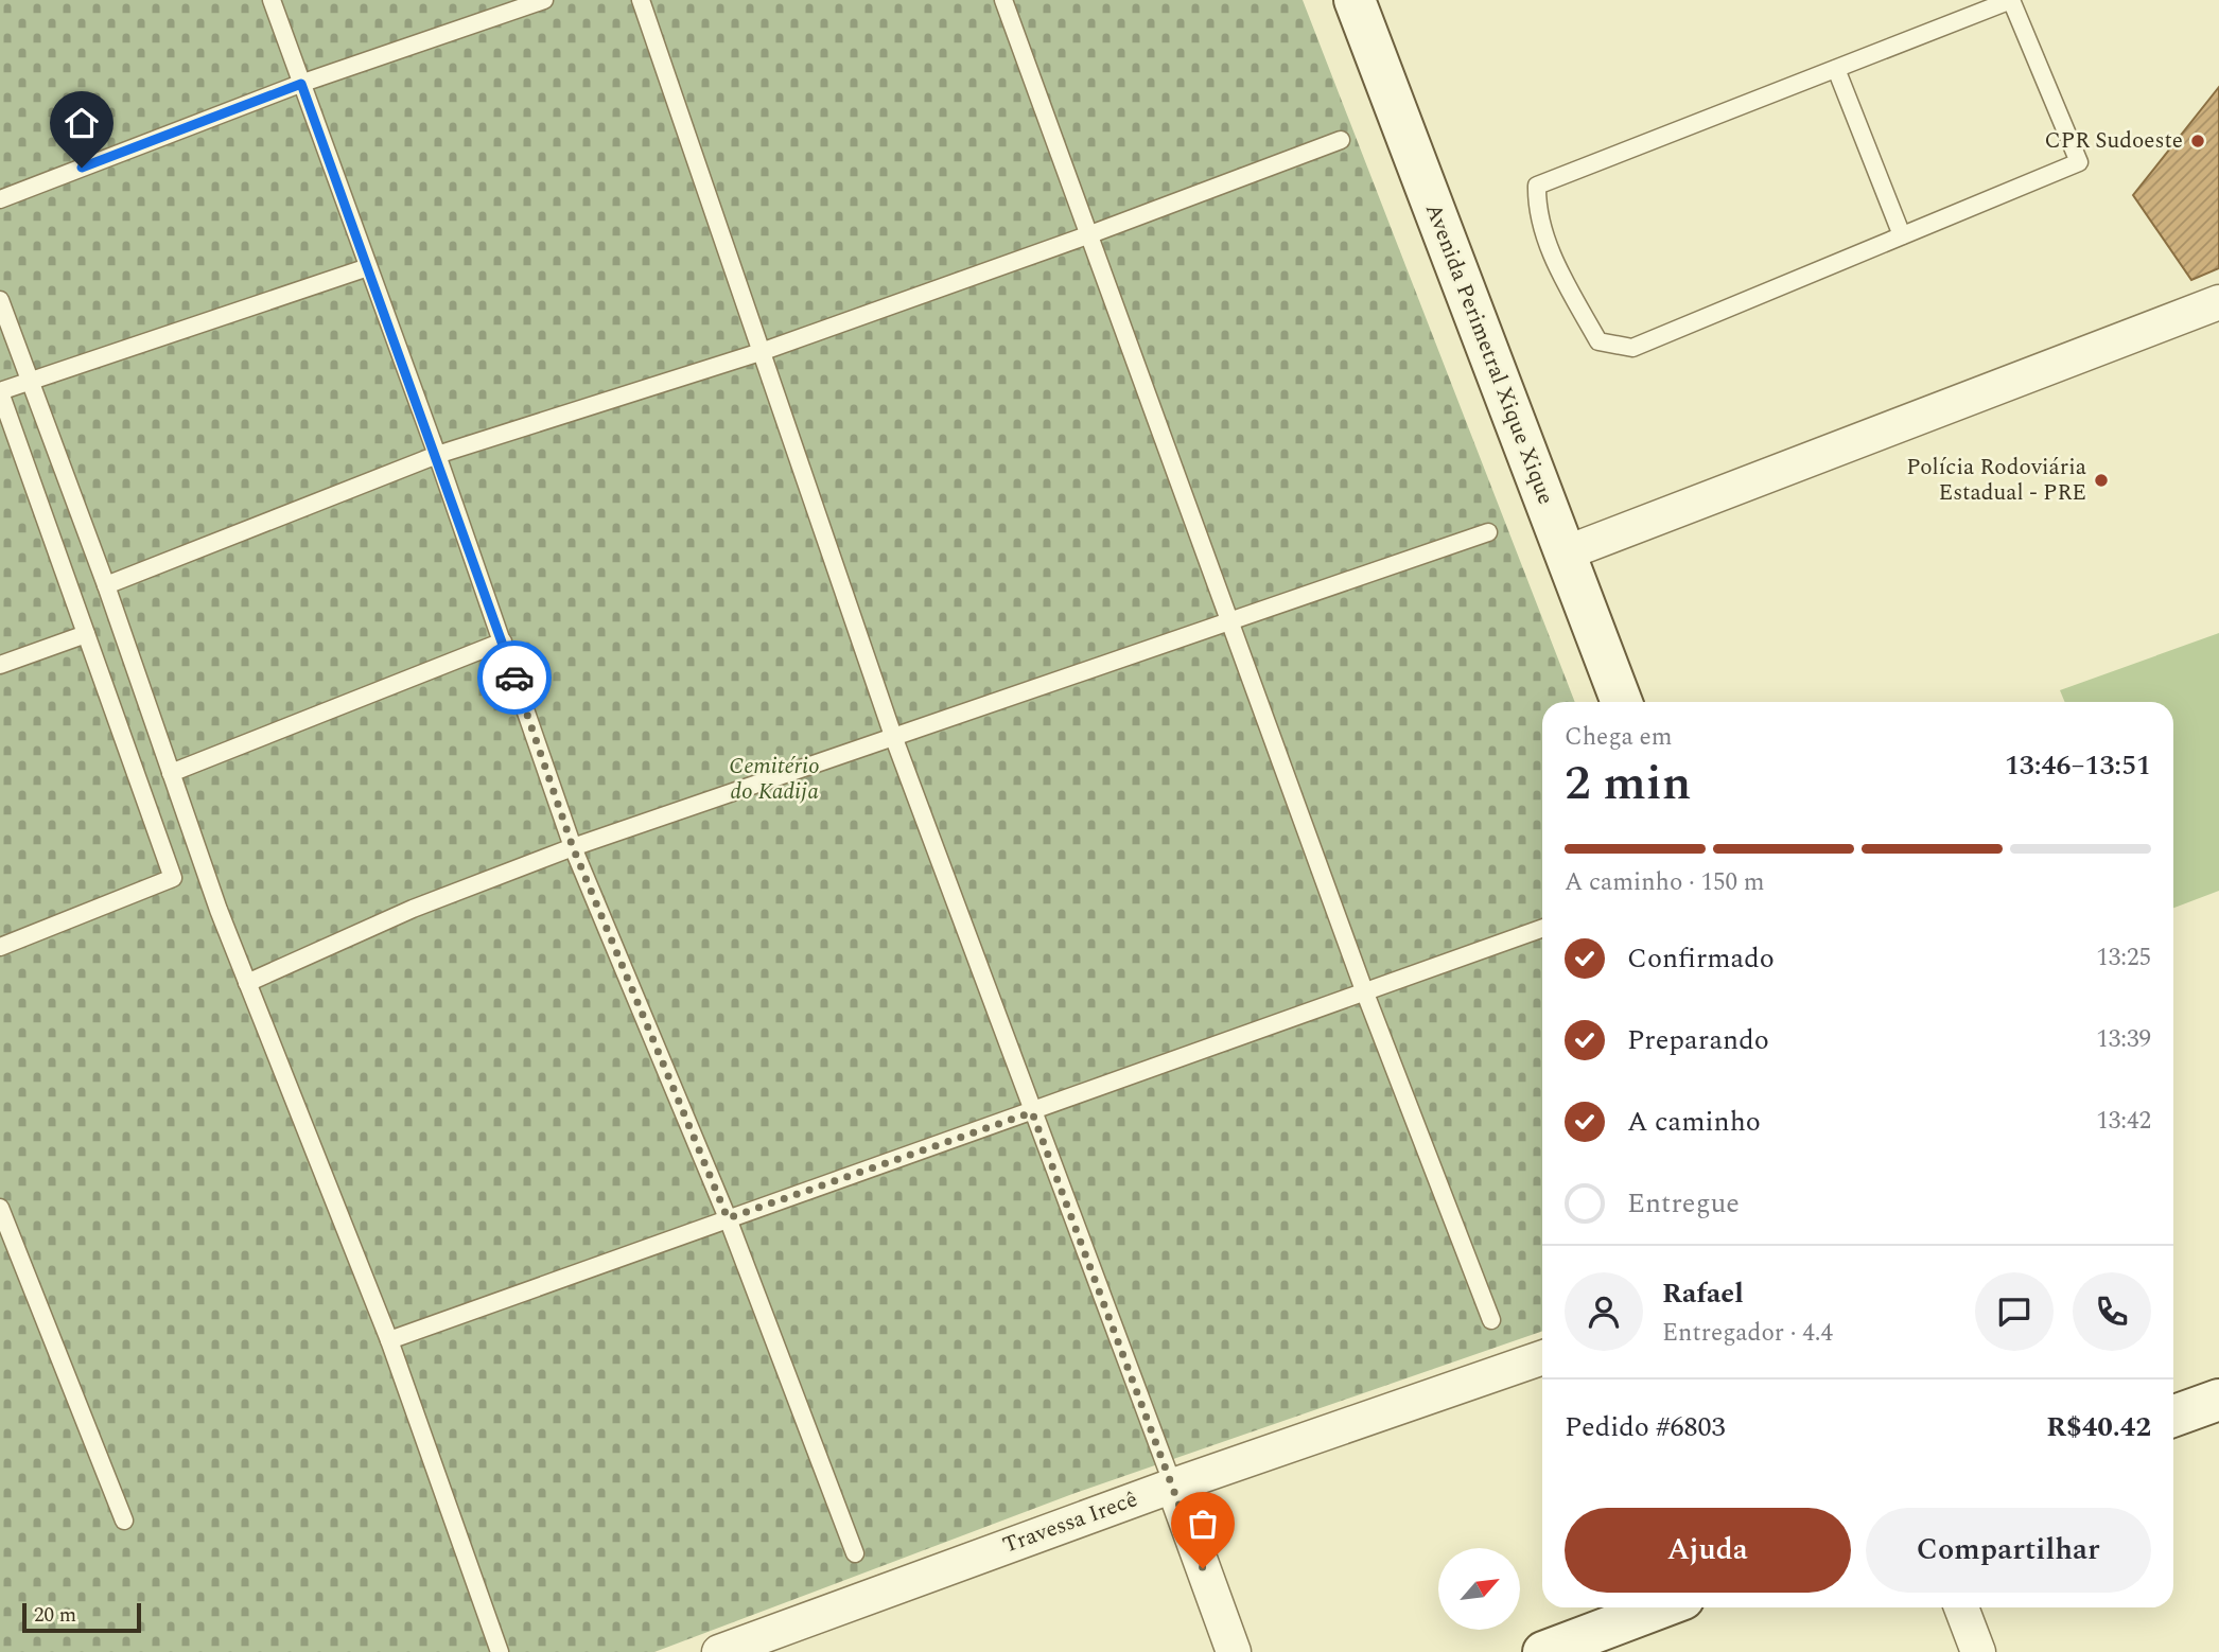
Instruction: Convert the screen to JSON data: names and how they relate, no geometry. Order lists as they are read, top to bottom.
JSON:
{
  "streets": {
    "main road": ["Avenida Perimetral Xique Xique"],
    "street": ["Travessa Irecê"]
  },
  "parks": ["Cemitério do Kadija"],
  "places": ["CPR Sudoeste", "Polícia Rodoviária Estadual - PRE"],
  "scale_bar": "20 m",
  "north": "top right",
  "page": {
    "heading": ["2 min", "Chega em", "13:46–13:51"],
    "panel": [
      "Rafael",
      "Entregador · 4.4",
      "Pedido #6803",
      "R$40.42"
    ],
    "bar": "A caminho · 150 m",
    "list": [
      ["Confirmado", "13:25"],
      ["Preparando", "13:39"],
      ["A caminho", "13:42"],
      "Entregue"
    ],
    "buttons": ["Ajuda", "Compartilhar"],
    "scale": "20 m"
  }
}
